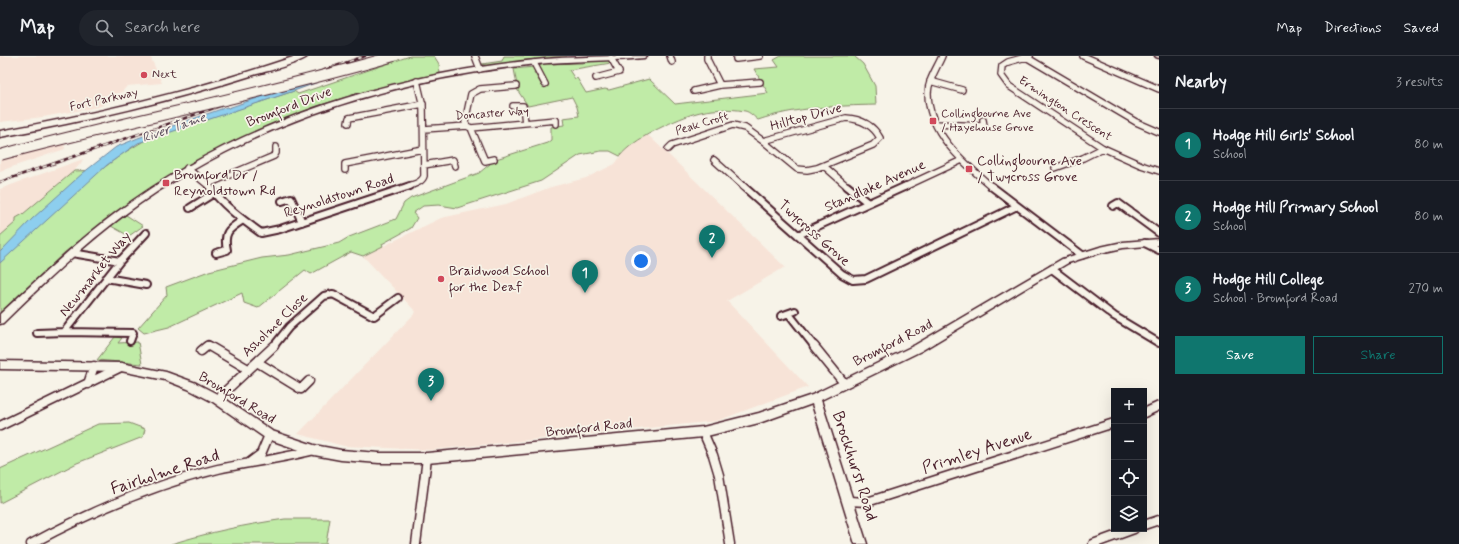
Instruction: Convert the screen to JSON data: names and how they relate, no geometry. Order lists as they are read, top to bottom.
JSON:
{
  "streets": {
    "main road": ["Fort Parkway"],
    "street": [
      "Bromford Drive",
      "Ermington Crescent",
      "Doncaster Way",
      "Hilltop Drive",
      "Peak Croft",
      "Standlake Avenue",
      "Reynoldstown Road",
      "Twycross Grove",
      "Newmarket Way",
      "Asholme Close",
      "Bromford Road",
      "Primley Avenue",
      "Brockhurst Road",
      "Fairholme Road"
    ]
  },
  "crossings": [
    ["Bromford Drive", "Reynoldstown Road"],
    ["Doncaster Way", "Reynoldstown Road"],
    ["Hilltop Drive", "Peak Croft"],
    ["Standlake Avenue", "Twycross Grove"],
    ["Asholme Close", "Bromford Road"],
    ["Bromford Road", "Brockhurst Road"],
    ["Bromford Road", "Fairholme Road"],
    ["Primley Avenue", "Brockhurst Road"]
  ],
  "water": ["River Tame"],
  "places": {
    "other": ["Next", "Braidwood School for the Deaf"],
    "transit": ["Collingbourne Ave / Hayehouse Grove", "Collingbourne Ave / Twycross Grove", "Bromford Dr / Reynoldstown Rd"]
  },
  "page": {
    "header": "Map",
    "search": "Search here",
    "nav": ["Map", "Directions", "Saved"],
    "heading": ["Nearby", "3 results"],
    "list": [
      {
        "mark": "1",
        "name": "Hodge Hill Girls' School",
        "note": "School",
        "value": "80 m"
      },
      {
        "mark": "2",
        "name": "Hodge Hill Primary School",
        "note": "School",
        "value": "80 m"
      },
      {
        "mark": "3",
        "name": "Hodge Hill College",
        "note": "School · Bromford Road",
        "value": "270 m"
      }
    ],
    "pins": ["2", "1", "3"],
    "buttons": ["Save", "Share"],
    "map_buttons": ["+", "−"]
  }
}
